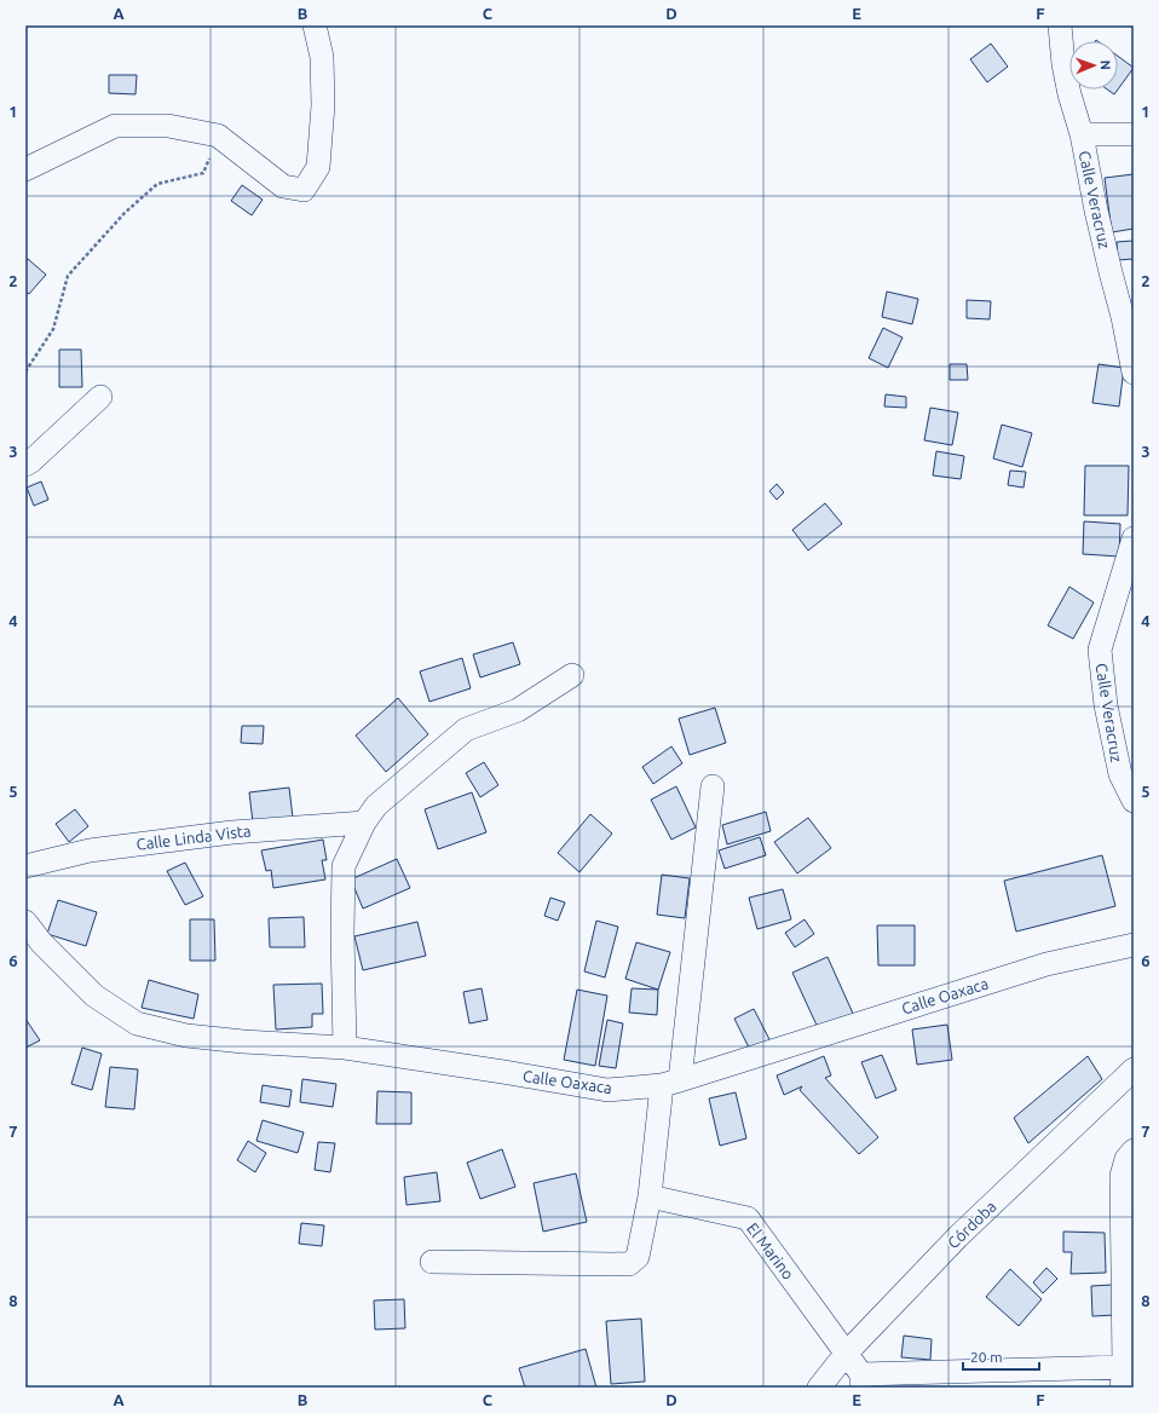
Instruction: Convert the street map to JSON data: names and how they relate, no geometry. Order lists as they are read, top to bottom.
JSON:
{
  "streets": {
    "street": [
      "Calle Veracruz",
      "Calle Linda Vista",
      "Calle Oaxaca",
      "Córdoba",
      "El Marino"
    ]
  },
  "crossings": [
    ["Córdoba", "El Marino"]
  ],
  "scale_bar": "20 m",
  "north": "right",
  "grid": {
    "columns": [
      "A",
      "B",
      "C",
      "D",
      "E",
      "F"
    ],
    "rows": [
      "1",
      "2",
      "3",
      "4",
      "5",
      "6",
      "7",
      "8"
    ]
  }
}
